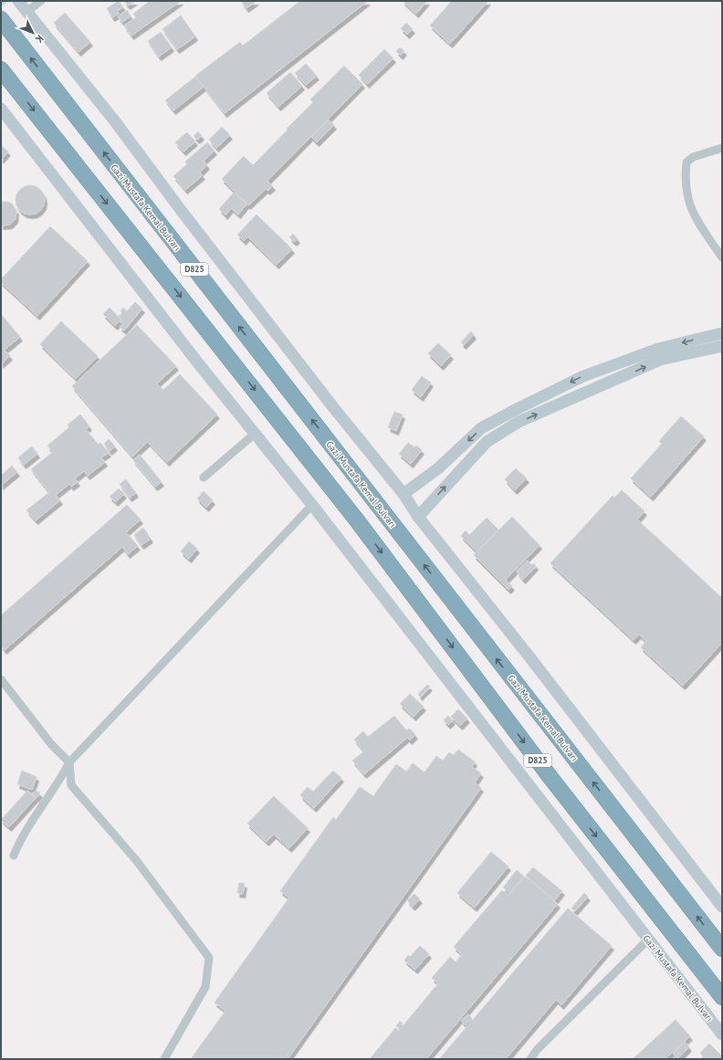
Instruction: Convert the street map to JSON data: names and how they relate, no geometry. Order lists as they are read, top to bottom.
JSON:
{
  "streets": {
    "highway": ["Gazi Mustafa Kemal Bulvarı", "D825"]
  },
  "north": "bottom right"
}
